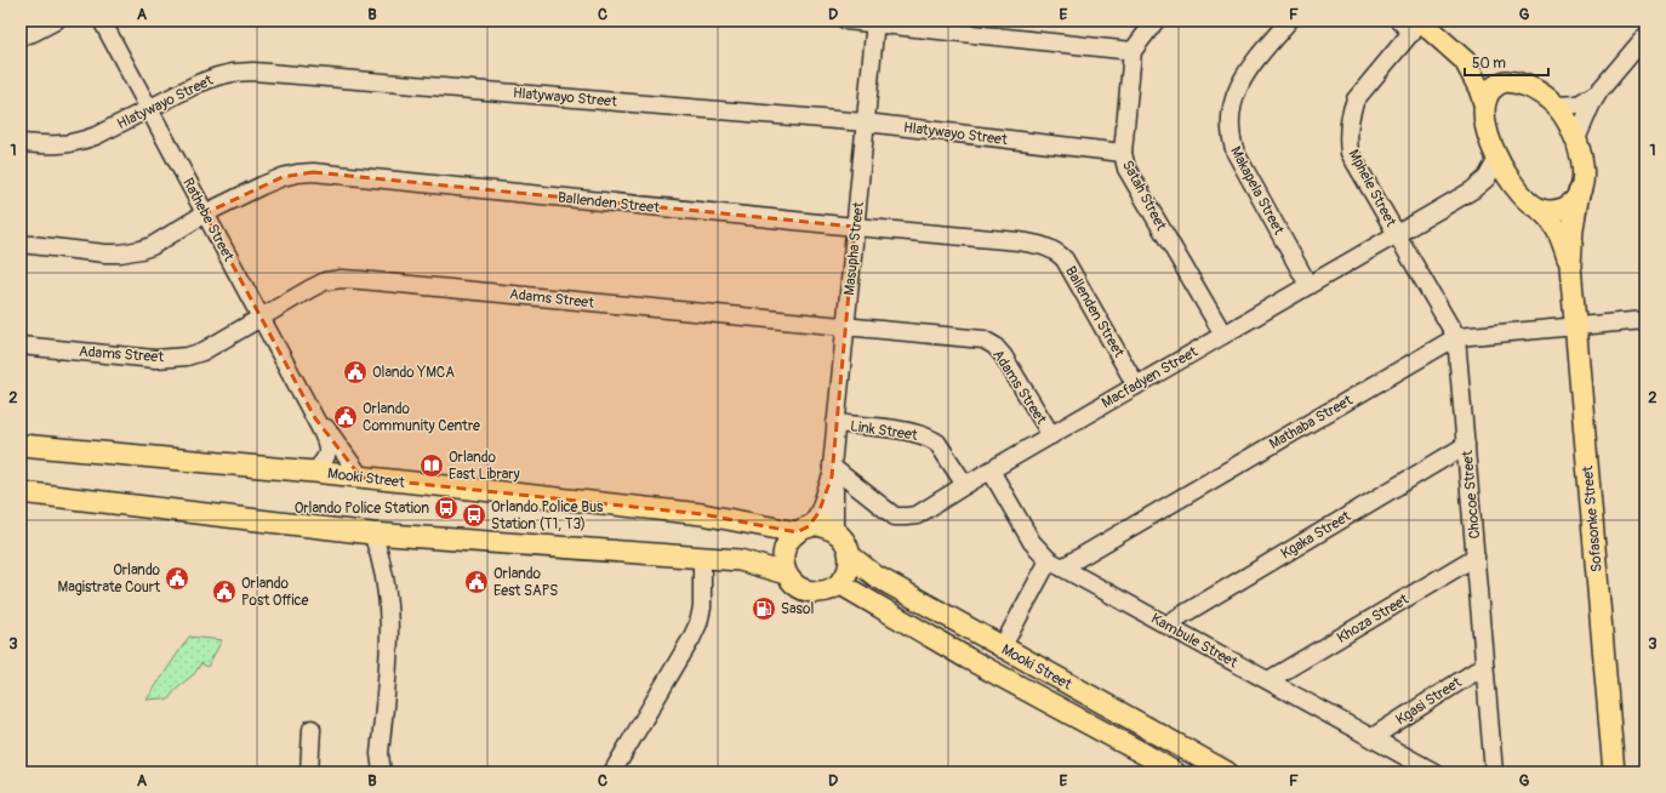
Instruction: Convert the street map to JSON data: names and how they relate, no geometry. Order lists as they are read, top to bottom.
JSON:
{
  "streets": {
    "main road": ["Mooki Street", "Sofasonke Street"],
    "street": [
      "Hlatywayo Street",
      "Mphele Street",
      "Makapela Street",
      "Satah Street",
      "Ballenden Street",
      "Rathebe Street",
      "Masupha Street",
      "Adams Street",
      "Macfadyen Street",
      "Mathaba Street",
      "Link Street",
      "Chocoe Street",
      "Kgaka Street",
      "Khoza Street",
      "Kambule Street",
      "Kgasi Street"
    ]
  },
  "crossings": [
    ["Hlatywayo Street", "Satah Street"],
    ["Hlatywayo Street", "Rathebe Street"],
    ["Hlatywayo Street", "Masupha Street"],
    ["Mphele Street", "Macfadyen Street"],
    ["Mphele Street", "Chocoe Street"],
    ["Mphele Street", "Sofasonke Street"],
    ["Makapela Street", "Macfadyen Street"],
    ["Satah Street", "Macfadyen Street"],
    ["Ballenden Street", "Rathebe Street"],
    ["Ballenden Street", "Masupha Street"],
    ["Ballenden Street", "Macfadyen Street"],
    ["Rathebe Street", "Adams Street"],
    ["Rathebe Street", "Mooki Street"],
    ["Masupha Street", "Adams Street"],
    ["Masupha Street", "Macfadyen Street"],
    ["Masupha Street", "Link Street"],
    ["Masupha Street", "Mooki Street"],
    ["Adams Street", "Macfadyen Street"],
    ["Macfadyen Street", "Link Street"],
    ["Macfadyen Street", "Chocoe Street"],
    ["Macfadyen Street", "Sofasonke Street"],
    ["Macfadyen Street", "Kambule Street"],
    ["Mathaba Street", "Chocoe Street"],
    ["Mathaba Street", "Sofasonke Street"],
    ["Mathaba Street", "Kambule Street"],
    ["Chocoe Street", "Kgaka Street"],
    ["Chocoe Street", "Khoza Street"],
    ["Chocoe Street", "Kgasi Street"],
    ["Kgaka Street", "Kambule Street"],
    ["Khoza Street", "Kambule Street"],
    ["Kambule Street", "Kgasi Street"]
  ],
  "places": {
    "public building": [
      "Olando YMCA",
      "Orlando Community Centre",
      "Orlando Magistrate Court",
      "Orlando Eest SAPS",
      "Orlando Post Office"
    ],
    "library": ["Orlando East Library"],
    "bus stop": ["Orlando Police Station", "Orlando Police Bus Station (T1, T3)"],
    "fuel station": ["Sasol"]
  },
  "scale_bar": "50 m",
  "grid": {
    "columns": [
      "A",
      "B",
      "C",
      "D",
      "E",
      "F",
      "G"
    ],
    "rows": ["1", "2", "3"]
  }
}
